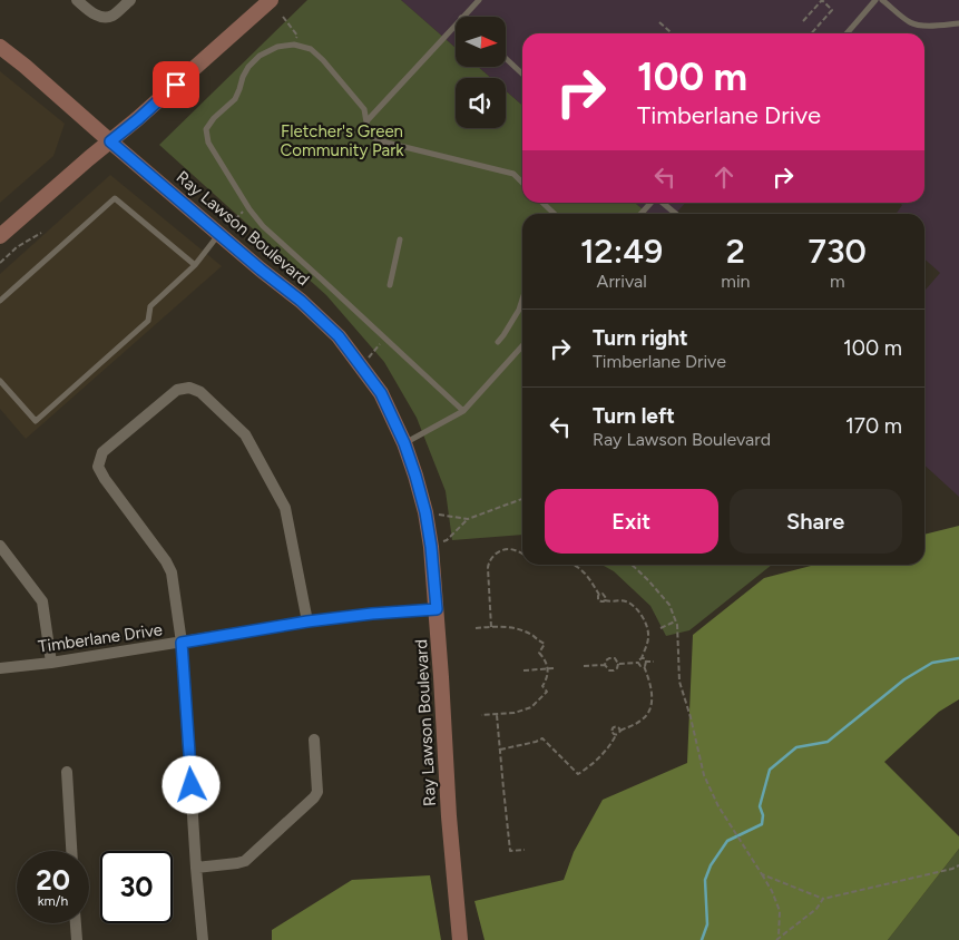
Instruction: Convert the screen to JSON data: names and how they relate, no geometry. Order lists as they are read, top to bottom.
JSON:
{
  "streets": {
    "street": ["Ray Lawson Boulevard", "Timberlane Drive"]
  },
  "crossings": [
    ["Ray Lawson Boulevard", "Timberlane Drive"]
  ],
  "parks": ["Fletcher's Green Community Park"],
  "north": "right",
  "page": {
    "turn": ["100 m", "Timberlane Drive"],
    "eta": [
      "12:49",
      "Arrival",
      "2",
      "min",
      "730",
      "m"
    ],
    "list": [
      {
        "name": "Turn right",
        "note": "Timberlane Drive",
        "value": "100 m"
      },
      {
        "name": "Turn left",
        "note": "Ray Lawson Boulevard",
        "value": "170 m"
      }
    ],
    "buttons": ["Exit", "Share"],
    "speed": "20 km/h",
    "limit": "30"
  }
}
